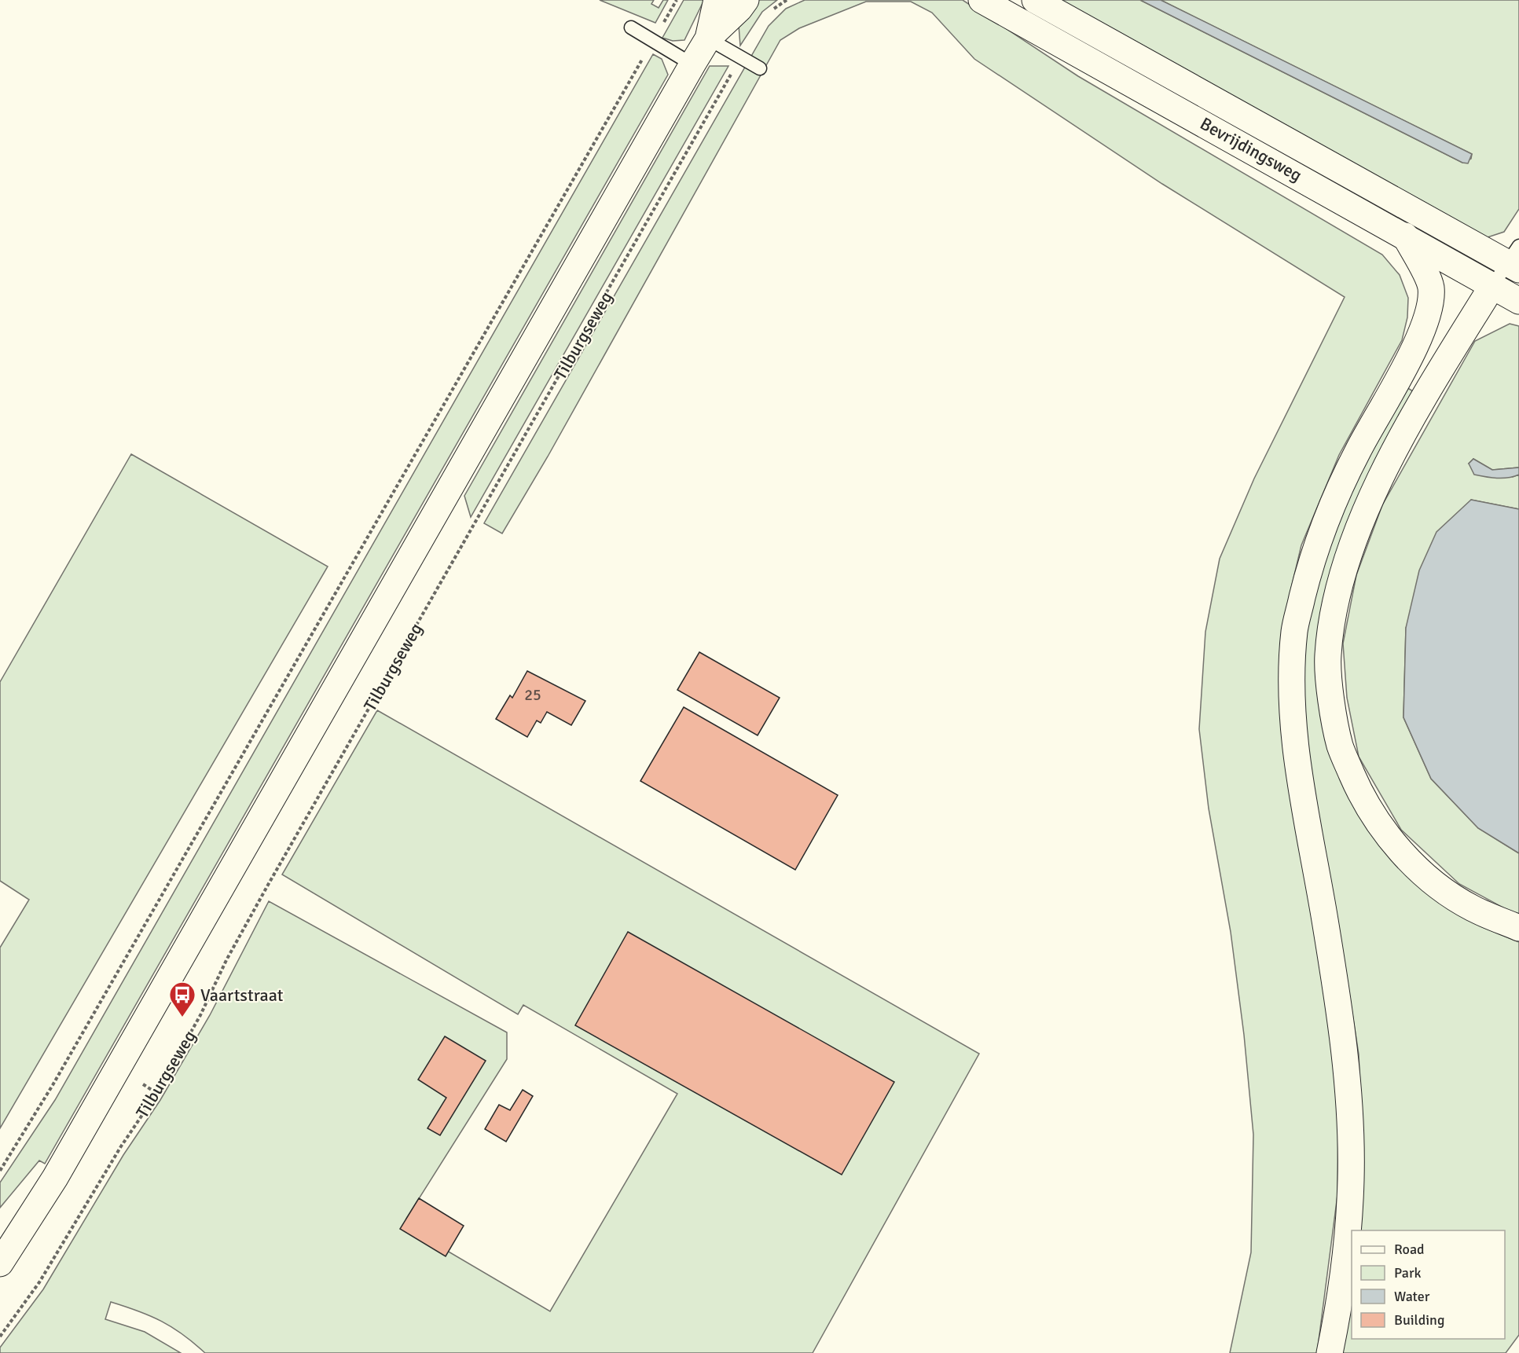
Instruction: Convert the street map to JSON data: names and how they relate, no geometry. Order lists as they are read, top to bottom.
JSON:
{
  "streets": {
    "main road": ["Bevrijdingsweg"],
    "path": ["Tilburgseweg"]
  },
  "places": {
    "bus stop": ["Vaartstraat"]
  },
  "house_numbers": ["25"],
  "legend": [
    "Road",
    "Park",
    "Water",
    "Building"
  ]
}
